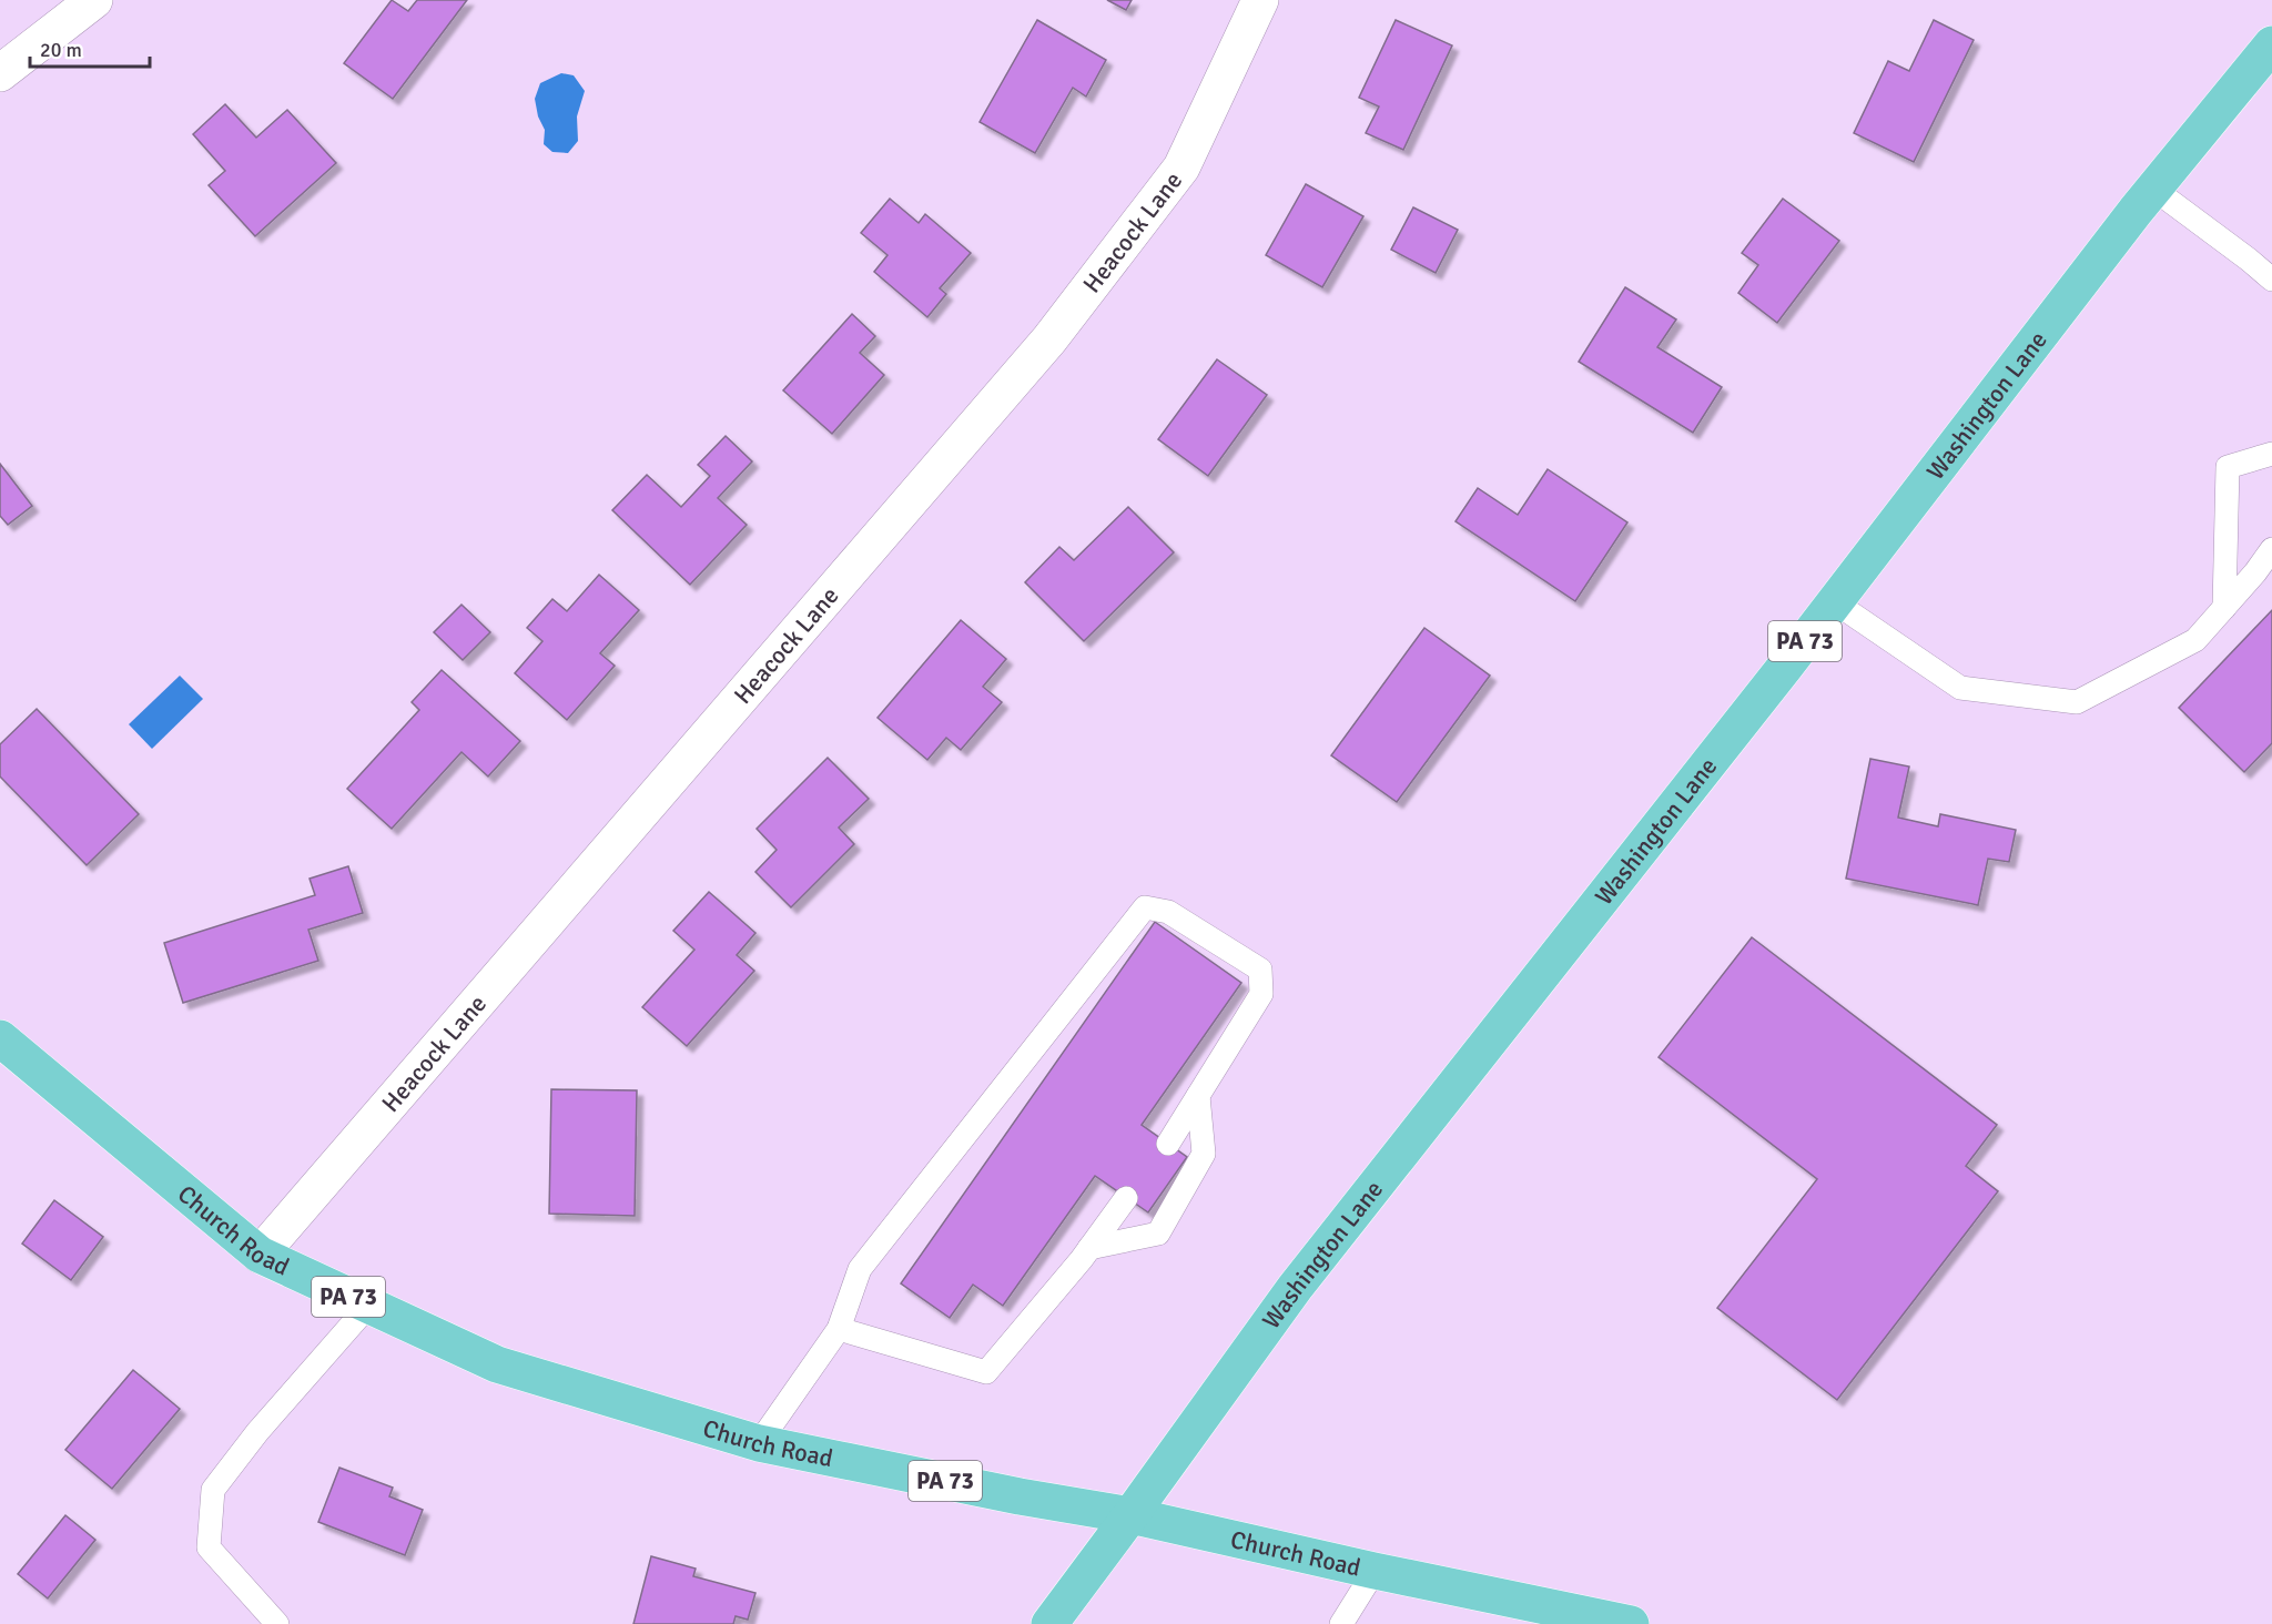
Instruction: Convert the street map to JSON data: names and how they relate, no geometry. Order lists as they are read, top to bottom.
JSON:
{
  "streets": {
    "main road": ["Washington Lane", "PA 73", "Church Road"],
    "street": ["Heacock Lane"]
  },
  "crossings": [
    ["Heacock Lane", "Church Road"],
    ["Washington Lane", "Church Road"]
  ],
  "scale_bar": "20 m"
}
